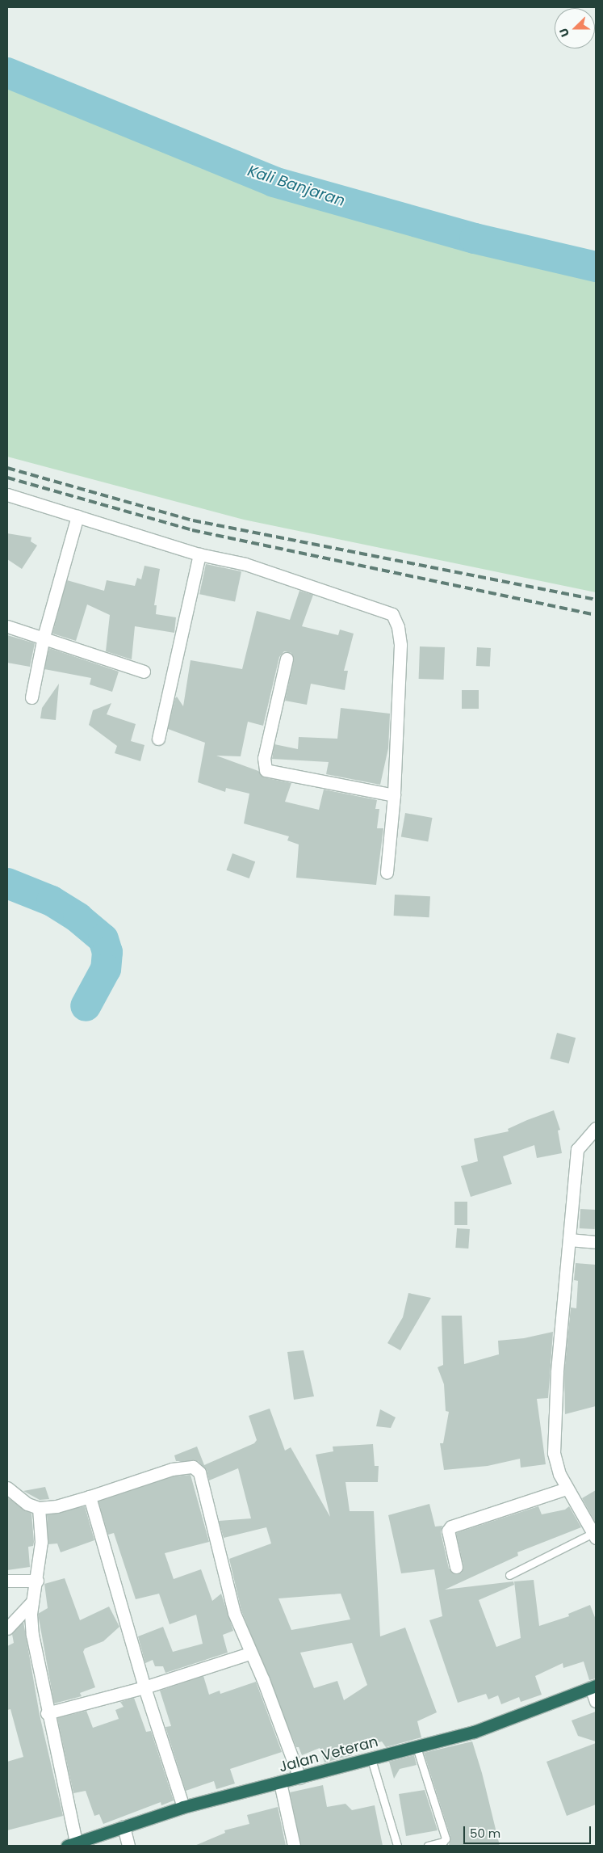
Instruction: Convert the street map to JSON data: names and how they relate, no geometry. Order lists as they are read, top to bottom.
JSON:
{
  "streets": {
    "highway": ["Jalan Veteran"]
  },
  "water": ["Kali Banjaran"],
  "scale_bar": "50 m",
  "north": "left"
}
